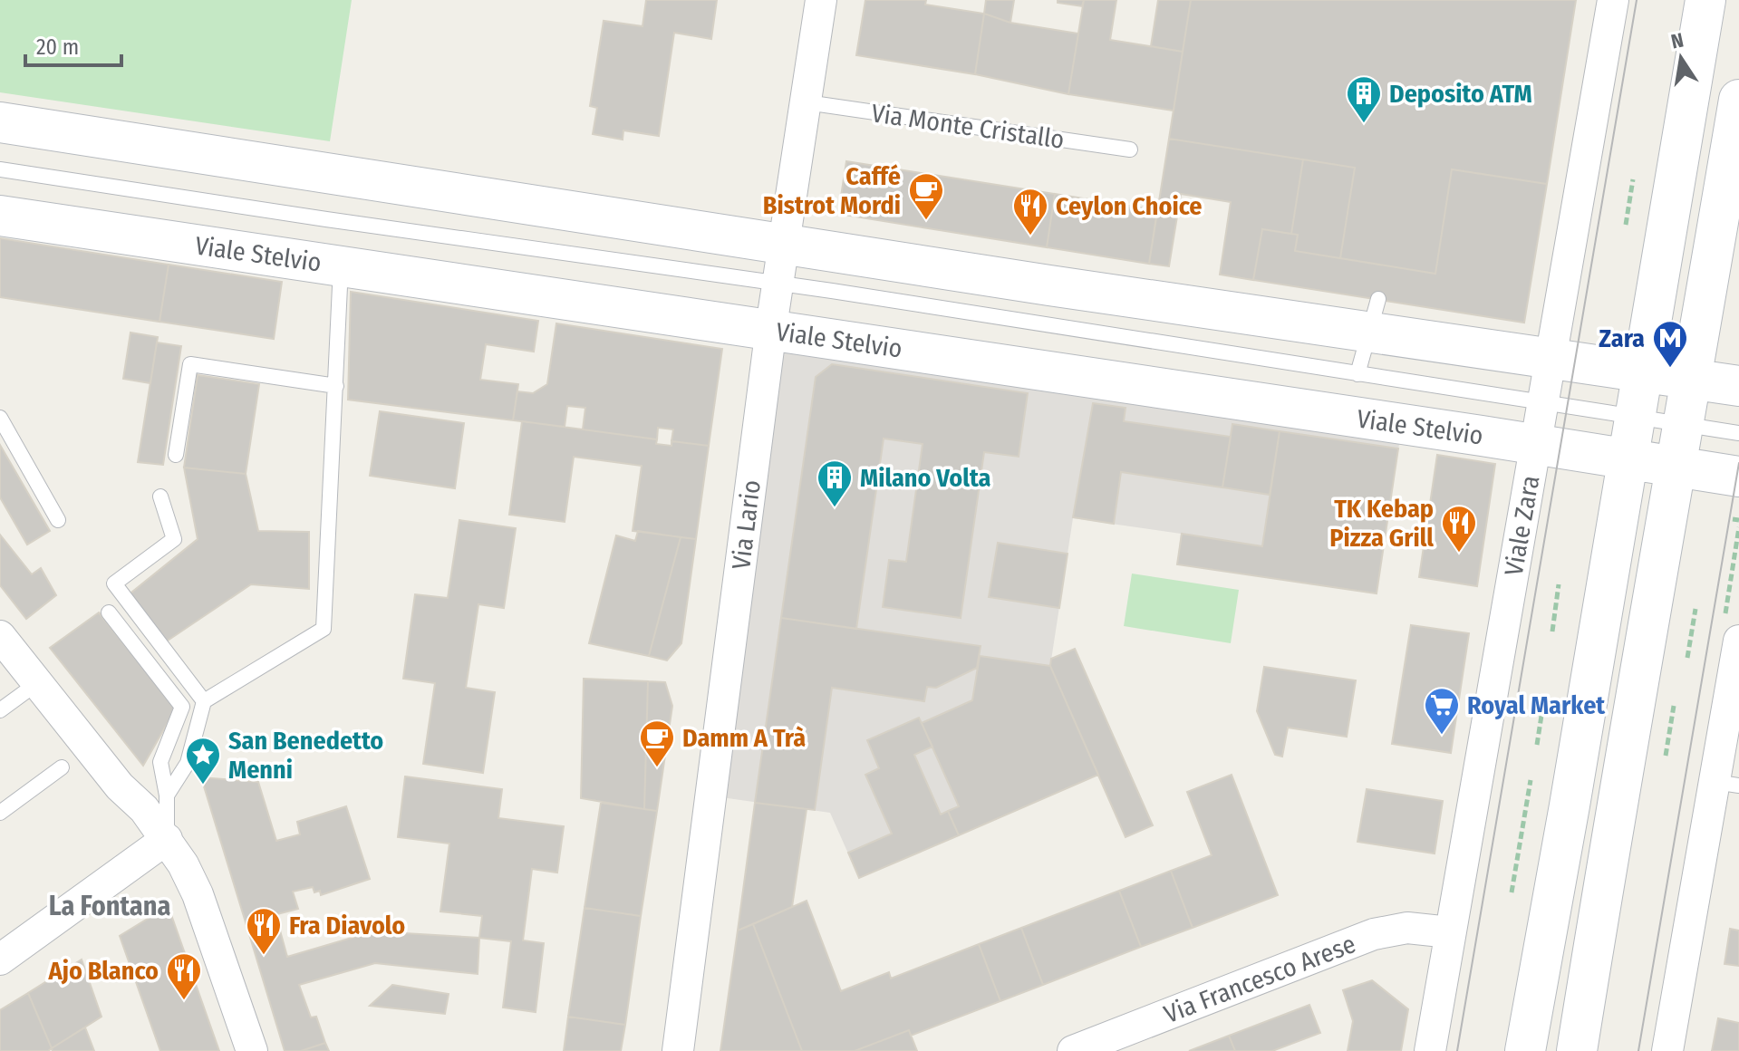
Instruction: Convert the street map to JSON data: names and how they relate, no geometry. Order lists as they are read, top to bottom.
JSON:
{
  "streets": {
    "main road": ["Viale Stelvio"],
    "street": ["Via Lario", "Viale Zara", "Via Francesco Arese"],
    "lane": ["Via Monte Cristallo"]
  },
  "crossings": [
    ["Via Monte Cristallo", "Via Lario"],
    ["Viale Stelvio", "Via Lario"],
    ["Viale Stelvio", "Viale Zara"],
    ["Viale Zara", "Via Francesco Arese"]
  ],
  "districts": ["La Fontana"],
  "places": {
    "building": ["Deposito ATM", "Milano Volta"],
    "cafe": ["Caffé Bistrot Mordi", "Damm A Trà"],
    "restaurant": [
      "Ceylon Choice",
      "TK Kebap Pizza Grill",
      "Fra Diavolo",
      "Ajo Blanco"
    ],
    "metro station": ["Zara"],
    "supermarket": ["Royal Market"],
    "place": ["San Benedetto Menni"]
  },
  "scale_bar": "20 m",
  "north": "top"
}
